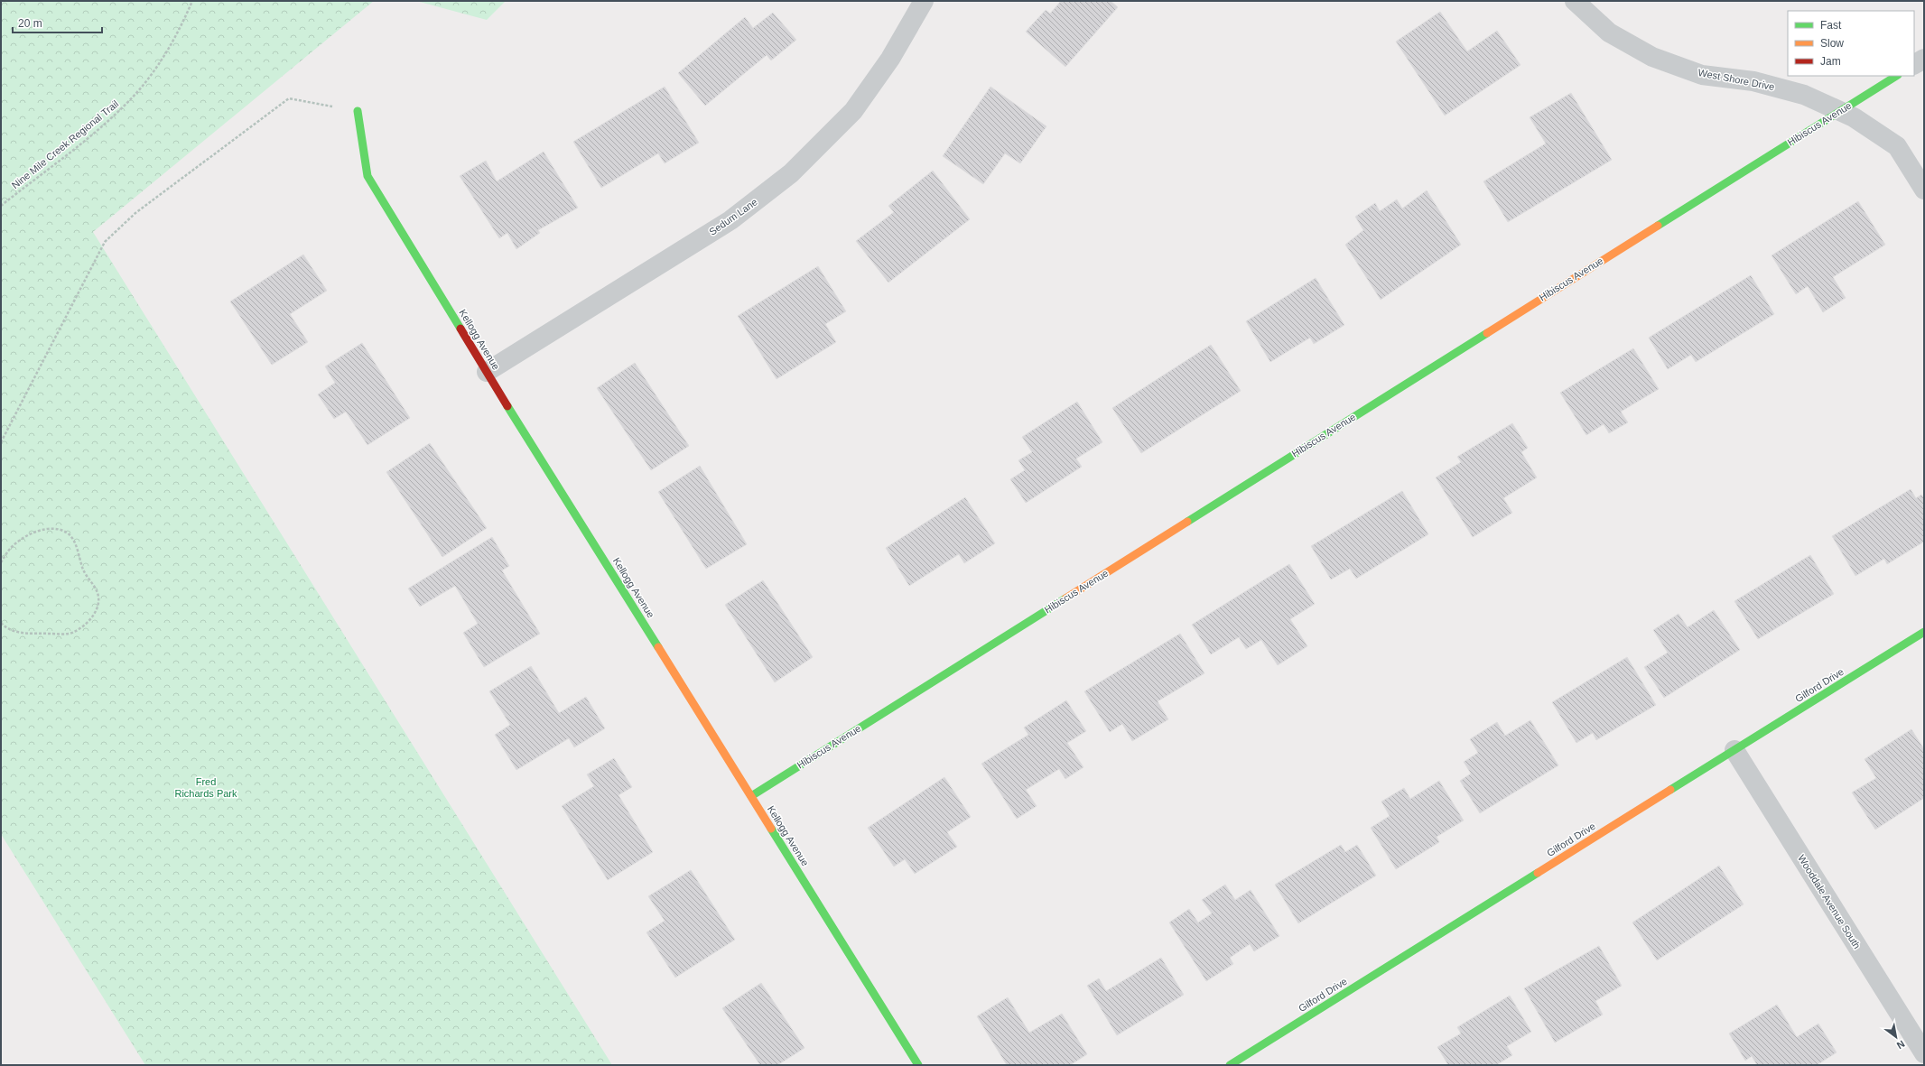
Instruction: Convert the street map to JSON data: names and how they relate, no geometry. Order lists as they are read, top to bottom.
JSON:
{
  "streets": {
    "street": [
      "West Shore Drive",
      "Hibiscus Avenue",
      "Sedum Lane",
      "Kellogg Avenue",
      "Gilford Drive",
      "Wooddale Avenue South"
    ],
    "path": ["Nine Mile Creek Regional Trail"]
  },
  "crossings": [
    ["West Shore Drive", "Hibiscus Avenue"],
    ["Hibiscus Avenue", "Kellogg Avenue"],
    ["Sedum Lane", "Kellogg Avenue"],
    ["Gilford Drive", "Wooddale Avenue South"]
  ],
  "parks": ["Fred Richards Park"],
  "legend": ["Fast", "Slow", "Jam"],
  "scale_bar": "20 m",
  "north": "bottom right"
}
